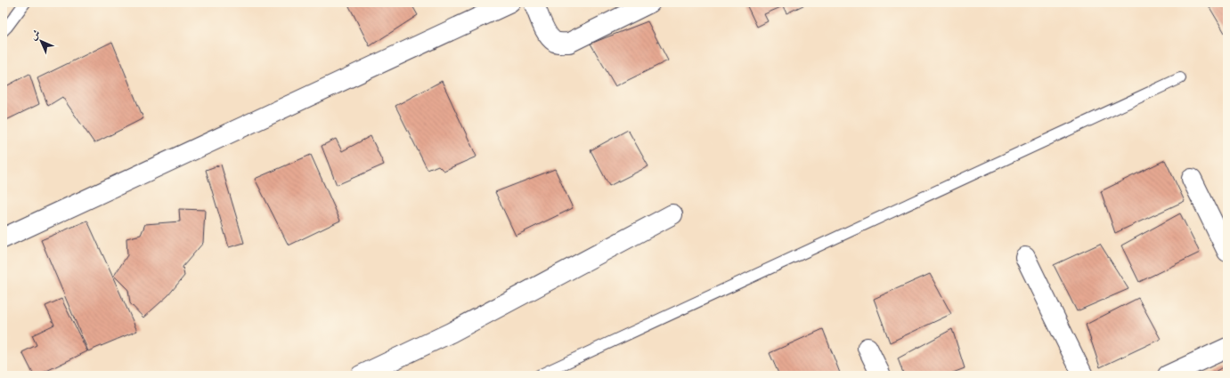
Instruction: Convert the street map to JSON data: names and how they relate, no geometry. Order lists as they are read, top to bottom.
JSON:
{
  "north": "top left"
}
